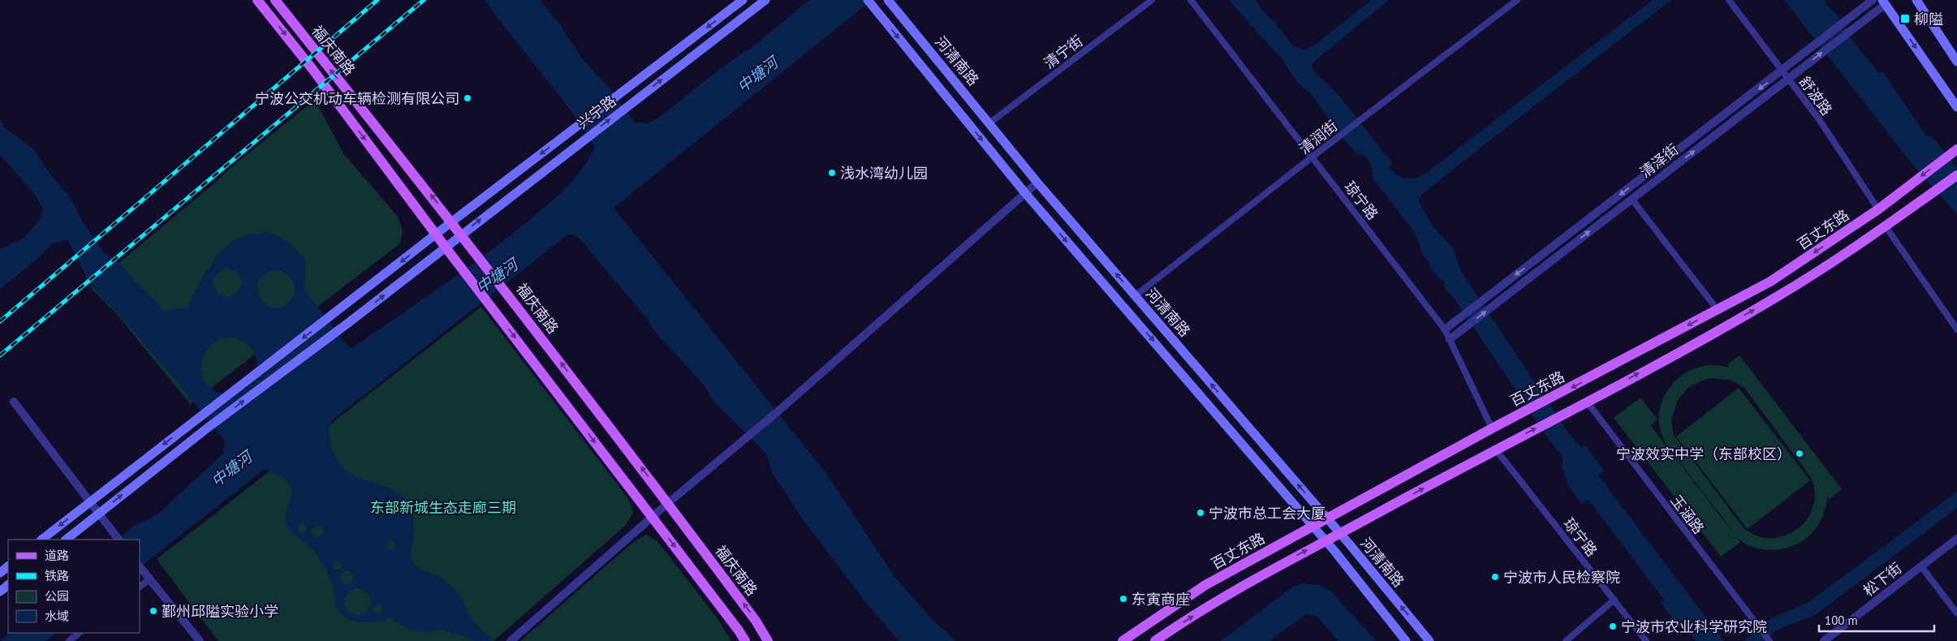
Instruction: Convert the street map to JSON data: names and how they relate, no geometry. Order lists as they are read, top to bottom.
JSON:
{
  "streets": {
    "main road": [
      "福庆南路",
      "河清南路",
      "兴宁路",
      "百丈东路"
    ],
    "street": [
      "清宁街",
      "舒波路",
      "清润街",
      "清泽街",
      "琼宁路",
      "玉涵路",
      "松下街"
    ]
  },
  "crossings": [
    ["福庆南路", "兴宁路"],
    ["清宁街", "河清南路"],
    ["河清南路", "清润街"],
    ["河清南路", "百丈东路"],
    ["舒波路", "清泽街"],
    ["舒波路", "百丈东路"],
    ["清润街", "琼宁路"],
    ["清泽街", "琼宁路"],
    ["琼宁路", "百丈东路"]
  ],
  "water": ["中塘河"],
  "parks": ["东部新城生态走廊三期"],
  "places": {
    "transit": ["柳隘"],
    "other": [
      "宁波公交机动车辆检测有限公司",
      "浅水湾幼儿园",
      "宁波效实中学（东部校区）",
      "宁波市总工会大厦",
      "宁波市人民检察院",
      "东寅商座",
      "鄞州邱隘实验小学",
      "宁波市农业科学研究院"
    ]
  },
  "legend": [
    "道路",
    "铁路",
    "公园",
    "水域"
  ],
  "scale_bar": "100 m"
}
